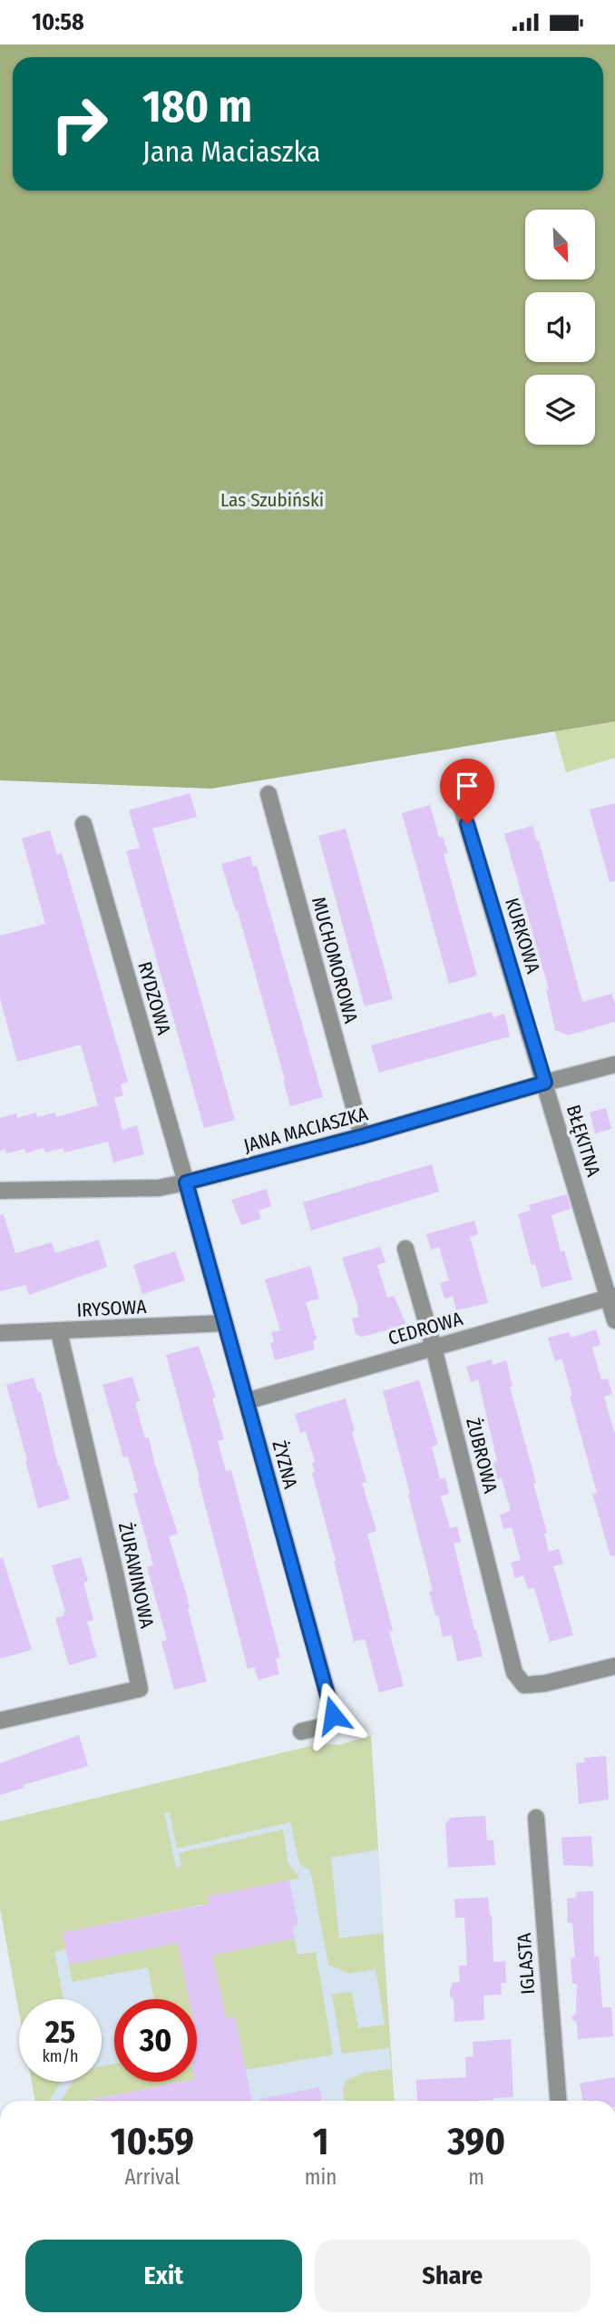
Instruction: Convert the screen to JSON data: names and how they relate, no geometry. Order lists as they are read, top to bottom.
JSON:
{
  "streets": {
    "street": [
      "KURKOWA",
      "MUCHOMOROWA",
      "RYDZOWA",
      "JANA MACIASZKA",
      "BŁĘKITNA",
      "IRYSOWA",
      "CEDROWA",
      "ŻUBROWA",
      "ŻYZNA",
      "ŻURAWINOWA",
      "IGLASTA"
    ]
  },
  "crossings": [
    ["KURKOWA", "JANA MACIASZKA"],
    ["KURKOWA", "BŁĘKITNA"],
    ["MUCHOMOROWA", "JANA MACIASZKA"],
    ["RYDZOWA", "JANA MACIASZKA"],
    ["RYDZOWA", "ŻYZNA"],
    ["JANA MACIASZKA", "BŁĘKITNA"],
    ["JANA MACIASZKA", "ŻYZNA"],
    ["BŁĘKITNA", "CEDROWA"],
    ["IRYSOWA", "ŻYZNA"],
    ["IRYSOWA", "ŻURAWINOWA"],
    ["CEDROWA", "ŻUBROWA"],
    ["CEDROWA", "ŻYZNA"]
  ],
  "parks": ["Las Szubiński"],
  "north": "bottom right",
  "page": {
    "status": "10:58",
    "turn": ["180 m", "Jana Maciaszka"],
    "speed": "25 km/h",
    "limit": "30",
    "eta": [
      "10:59",
      "Arrival",
      "1",
      "min",
      "390",
      "m"
    ],
    "buttons": ["Exit", "Share"]
  }
}
